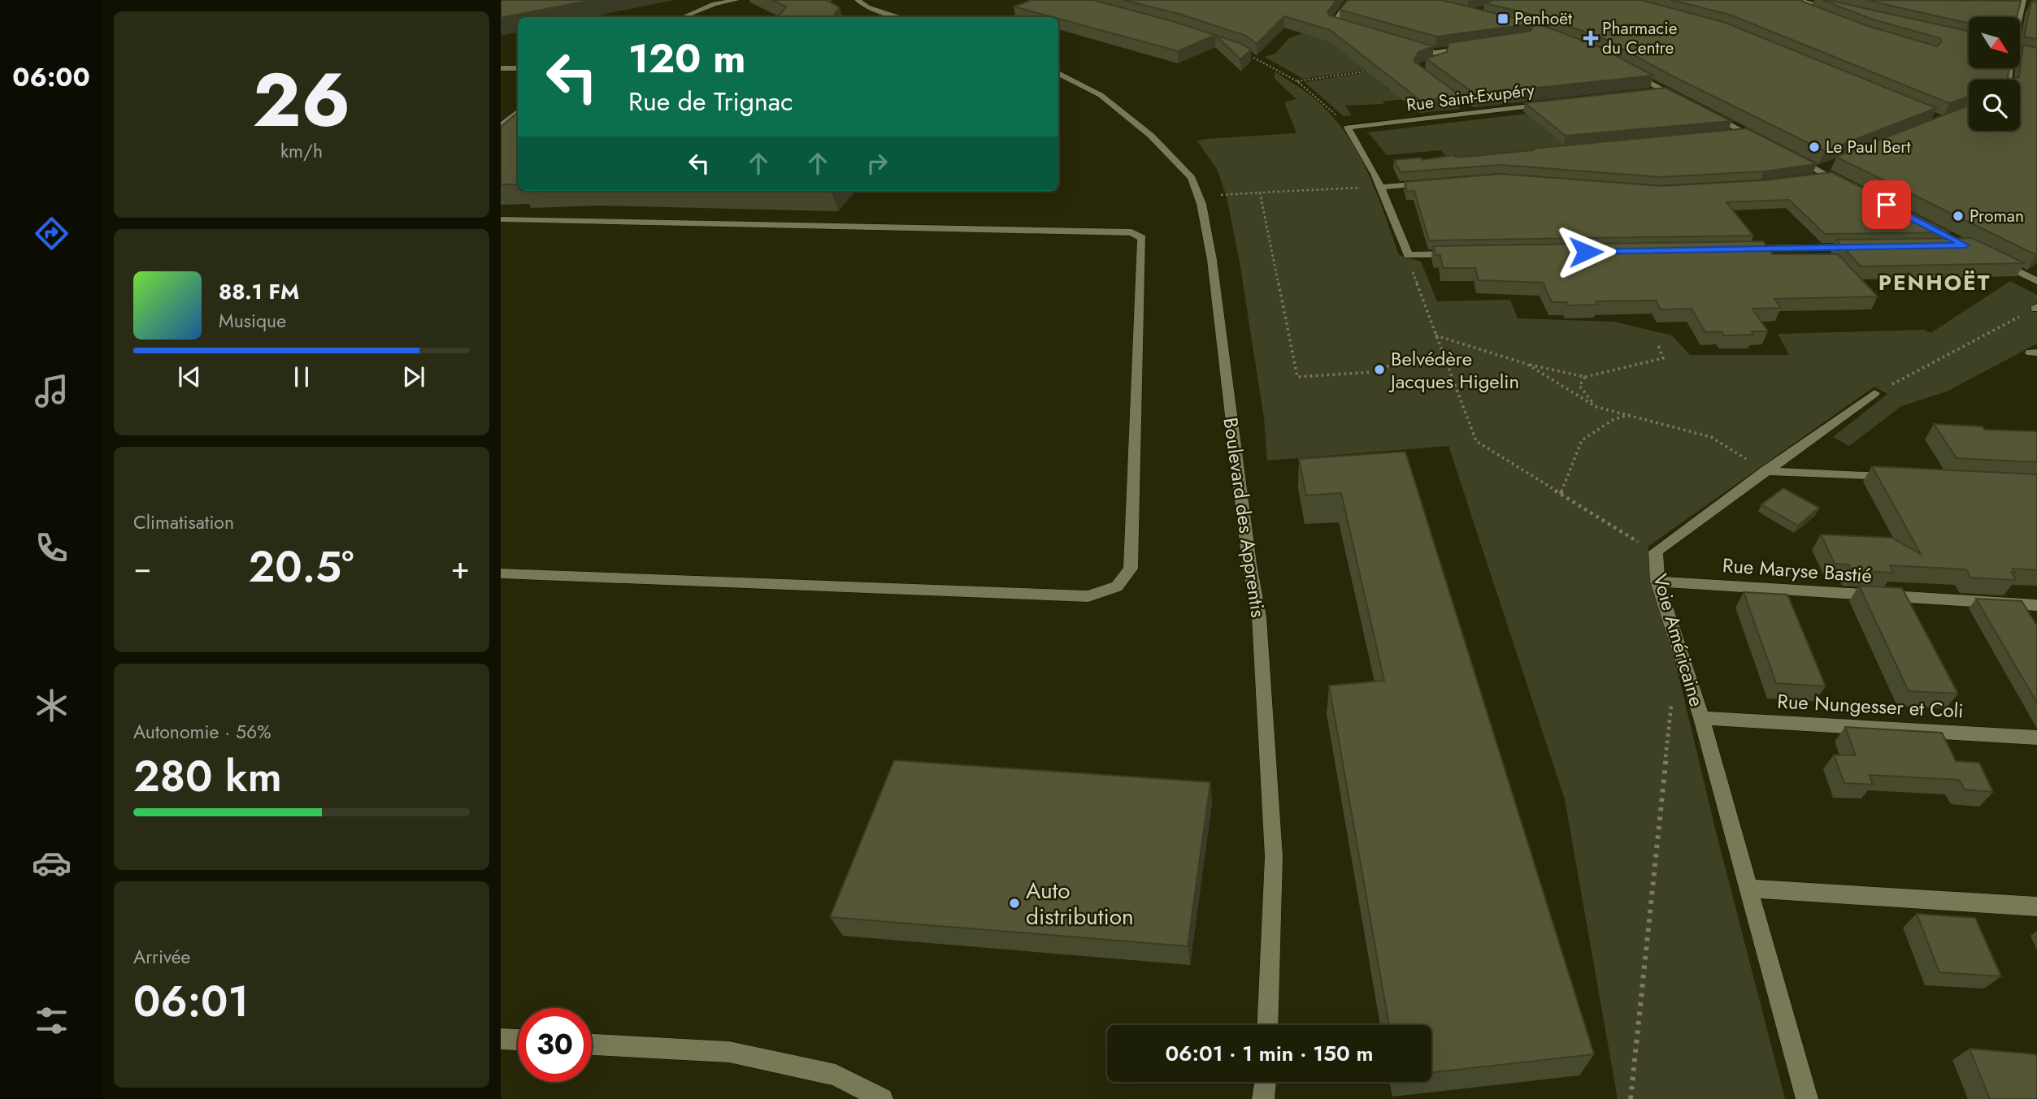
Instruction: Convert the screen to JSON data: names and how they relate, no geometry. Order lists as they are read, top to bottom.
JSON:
{
  "streets": {
    "street": [
      "Rue Saint-Exupéry",
      "Boulevard des Apprentis",
      "Rue Maryse Bastié",
      "Voie Américaine",
      "Rue Nungesser et Coli"
    ]
  },
  "crossings": [
    ["Rue Maryse Bastié", "Voie Américaine"],
    ["Voie Américaine", "Rue Nungesser et Coli"]
  ],
  "districts": ["PENHOËT"],
  "places": {
    "transit": ["Penhoët"],
    "health": ["Pharmacie du Centre"],
    "other": [
      "Le Paul Bert",
      "Proman",
      "Belvédère Jacques Higelin",
      "Auto distribution"
    ]
  },
  "north": "bottom right",
  "page": {
    "tabs": "06:00",
    "tile": [
      ["26", "km/h"],
      "Climatisation",
      ["Autonomie · 56%", "280 km"],
      ["Arrivée", "06:01"]
    ],
    "turn": ["120 m", "Rue de Trignac"],
    "song": ["88.1 FM", "Musique"],
    "heat": ["−", "20.5°", "+"],
    "limit": "30",
    "trip": "06:01 · 1 min · 150 m"
  }
}
